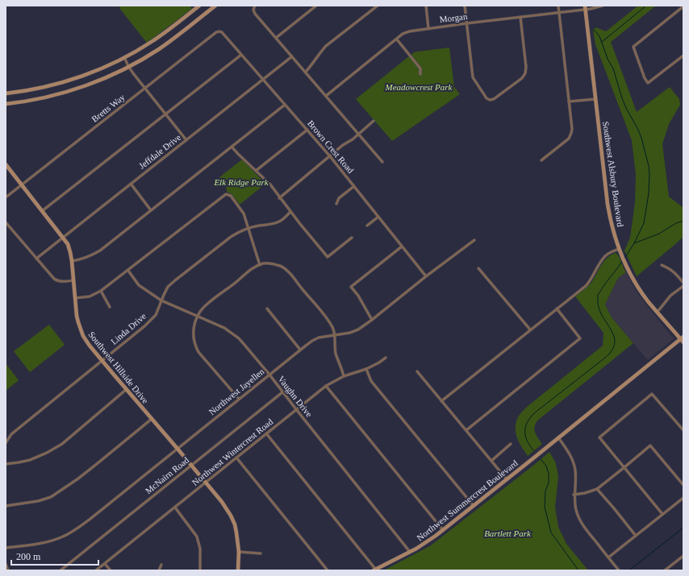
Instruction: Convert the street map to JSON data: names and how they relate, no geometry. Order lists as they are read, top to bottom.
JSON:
{
  "streets": {
    "street": [
      "Morgan",
      "Bretts Way",
      "Brown Crest Road",
      "Jeffdale Drive",
      "Southwest Alsbury Boulevard",
      "Linda Drive",
      "Southwest Hillside Drive",
      "Northwest Jayellen",
      "Vaughn Drive",
      "Northwest Wintercrest Road",
      "McNairn Road",
      "Northwest Summercrest Boulevard"
    ]
  },
  "crossings": [
    ["Morgan", "Southwest Alsbury Boulevard"],
    ["Bretts Way", "Brown Crest Road"],
    ["Bretts Way", "Southwest Hillside Drive"],
    ["Brown Crest Road", "Jeffdale Drive"],
    ["Brown Crest Road", "Northwest Jayellen"],
    ["Jeffdale Drive", "Southwest Hillside Drive"],
    ["Linda Drive", "Southwest Hillside Drive"],
    ["Linda Drive", "Vaughn Drive"],
    ["Southwest Hillside Drive", "Northwest Jayellen"],
    ["Southwest Hillside Drive", "Northwest Wintercrest Road"],
    ["Southwest Hillside Drive", "McNairn Road"],
    ["Northwest Jayellen", "Vaughn Drive"],
    ["Vaughn Drive", "Northwest Wintercrest Road"],
    ["Vaughn Drive", "McNairn Road"],
    ["Vaughn Drive", "Northwest Summercrest Boulevard"]
  ],
  "parks": ["Meadowcrest Park", "Elk Ridge Park", "Bartlett Park"],
  "scale_bar": "200 m"
}
